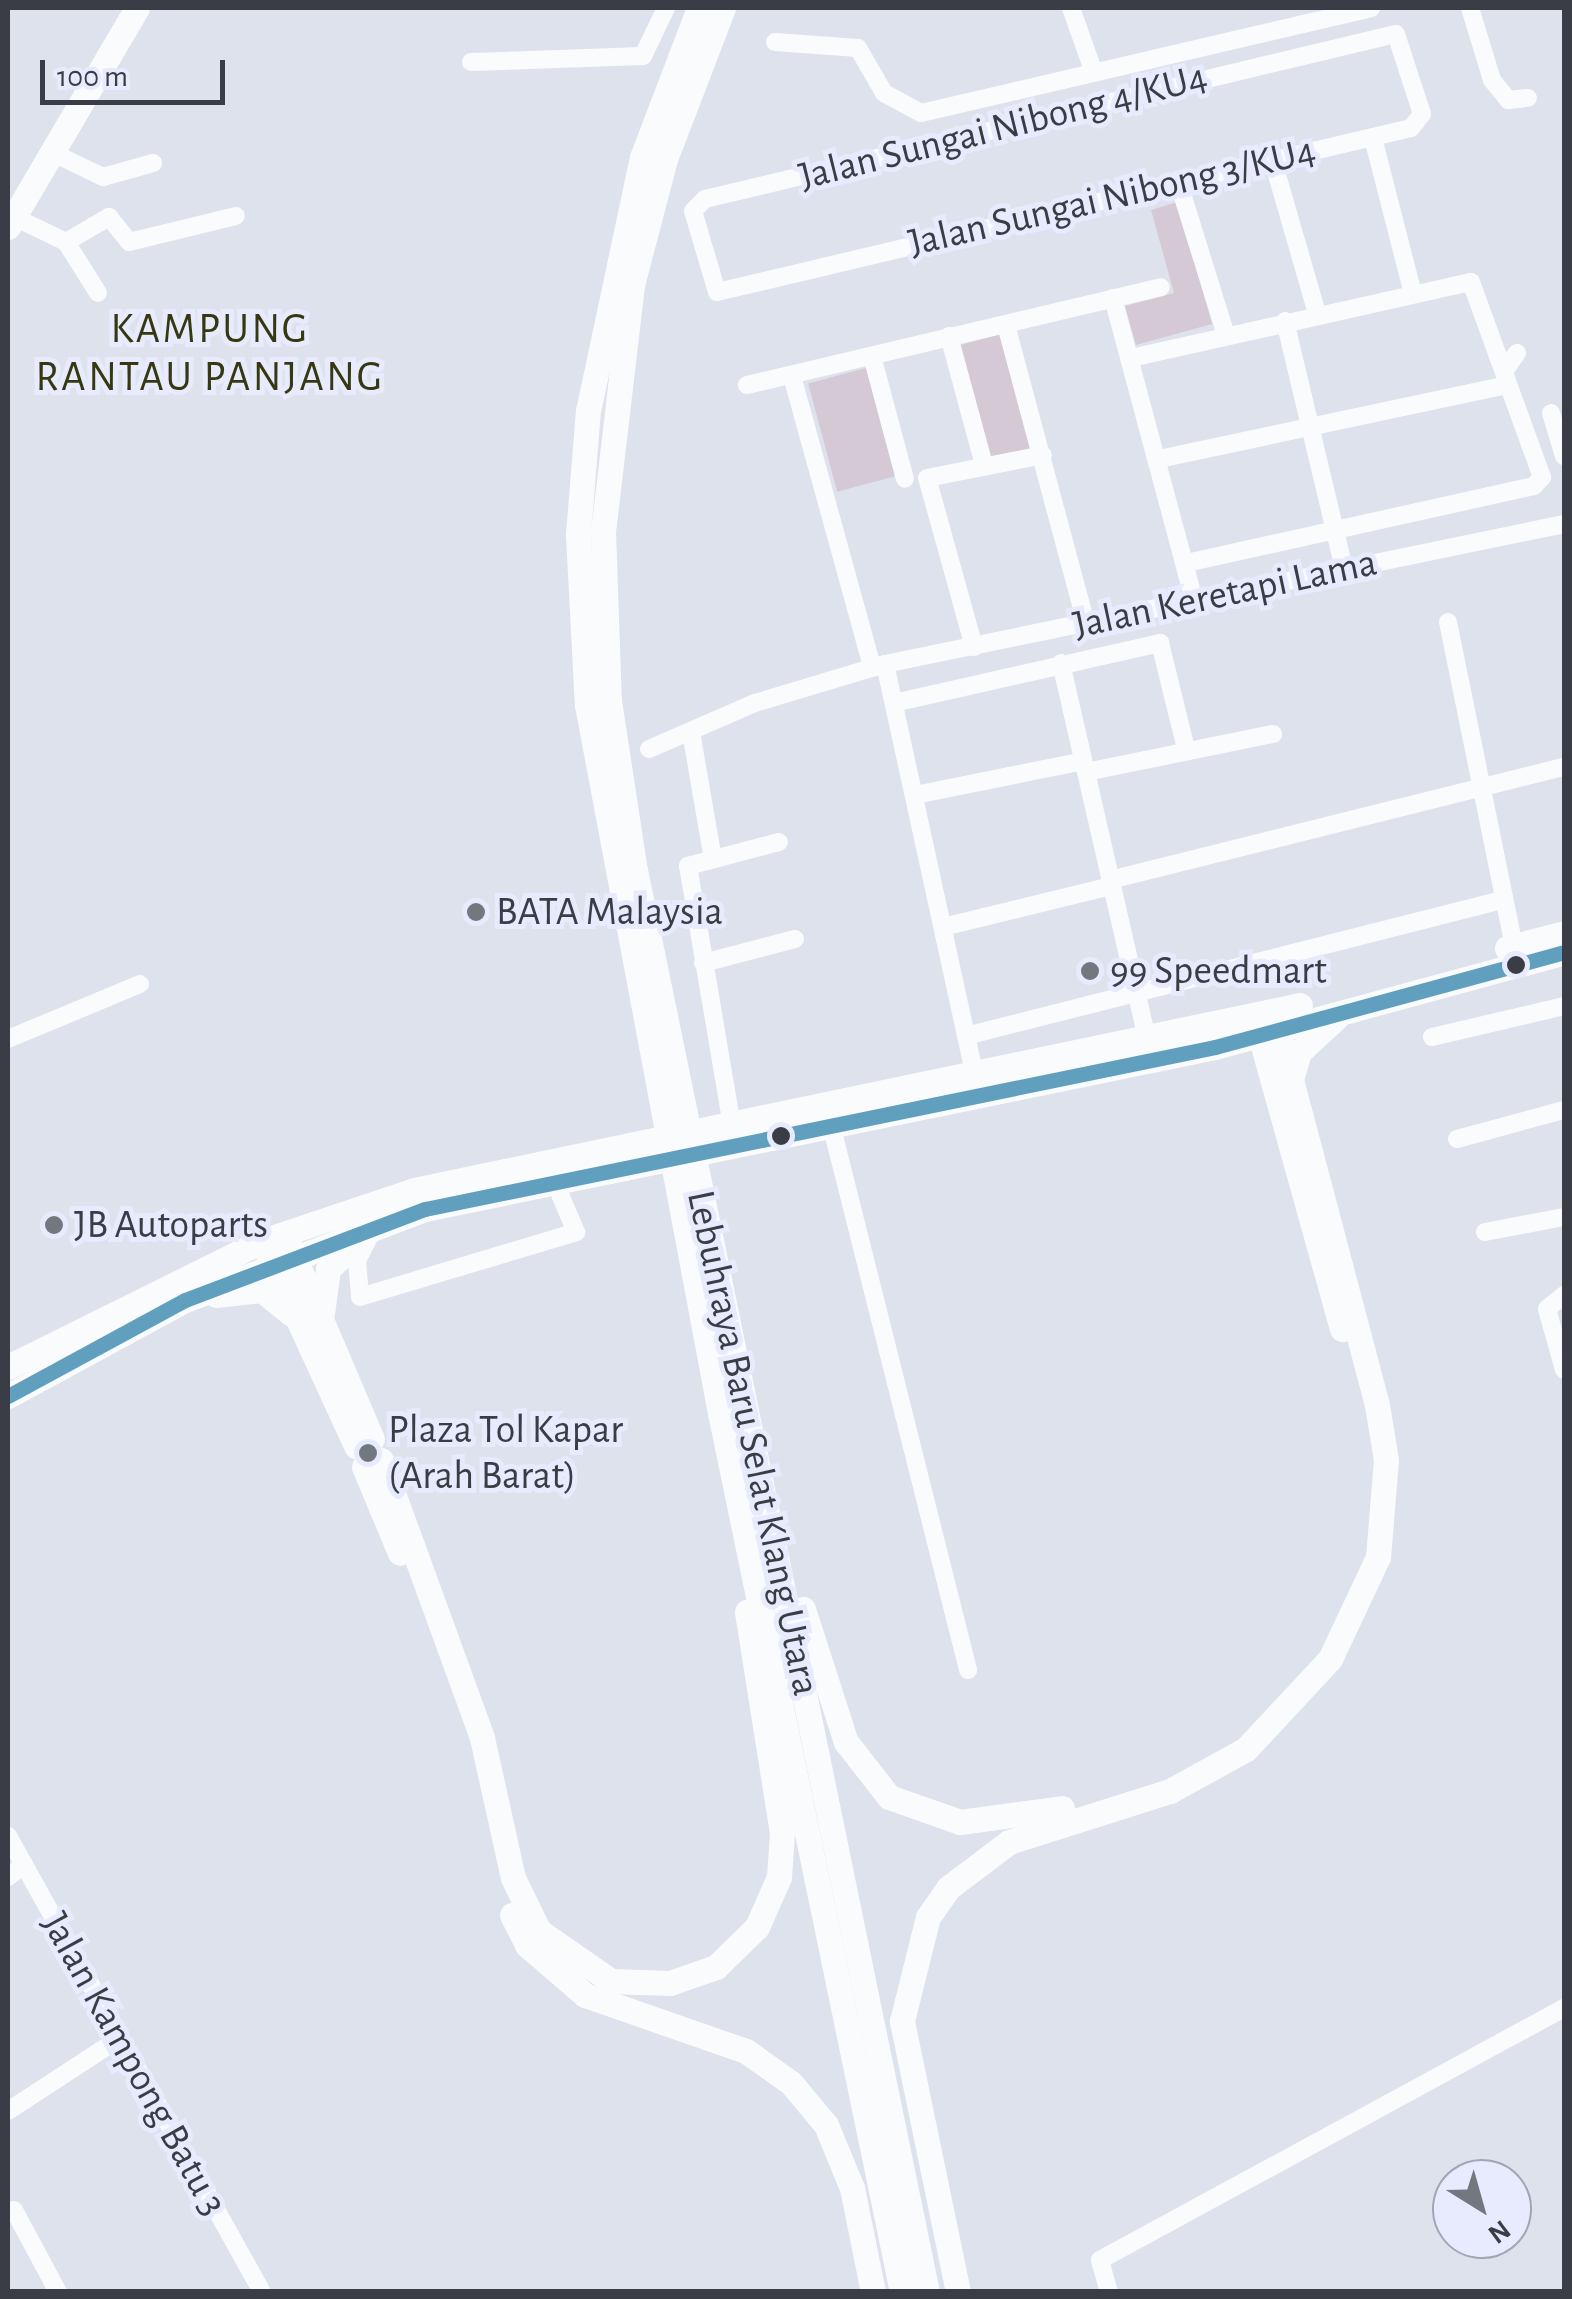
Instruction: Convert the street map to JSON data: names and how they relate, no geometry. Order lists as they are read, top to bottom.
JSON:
{
  "streets": {
    "highway": ["Lebuhraya Baru Selat Klang Utara"],
    "street": [
      "Jalan Sungai Nibong 4/KU4",
      "Jalan Sungai Nibong 3/KU4",
      "Jalan Keretapi Lama",
      "Jalan Kampong Batu 3"
    ]
  },
  "crossings": [
    ["Jalan Sungai Nibong 4/KU4", "Jalan Sungai Nibong 3/KU4"]
  ],
  "districts": ["KAMPUNG RANTAU PANJANG"],
  "places": [
    "BATA Malaysia",
    "99 Speedmart",
    "JB Autoparts",
    "Plaza Tol Kapar (Arah Barat)"
  ],
  "scale_bar": "100 m",
  "north": "bottom right"
}
